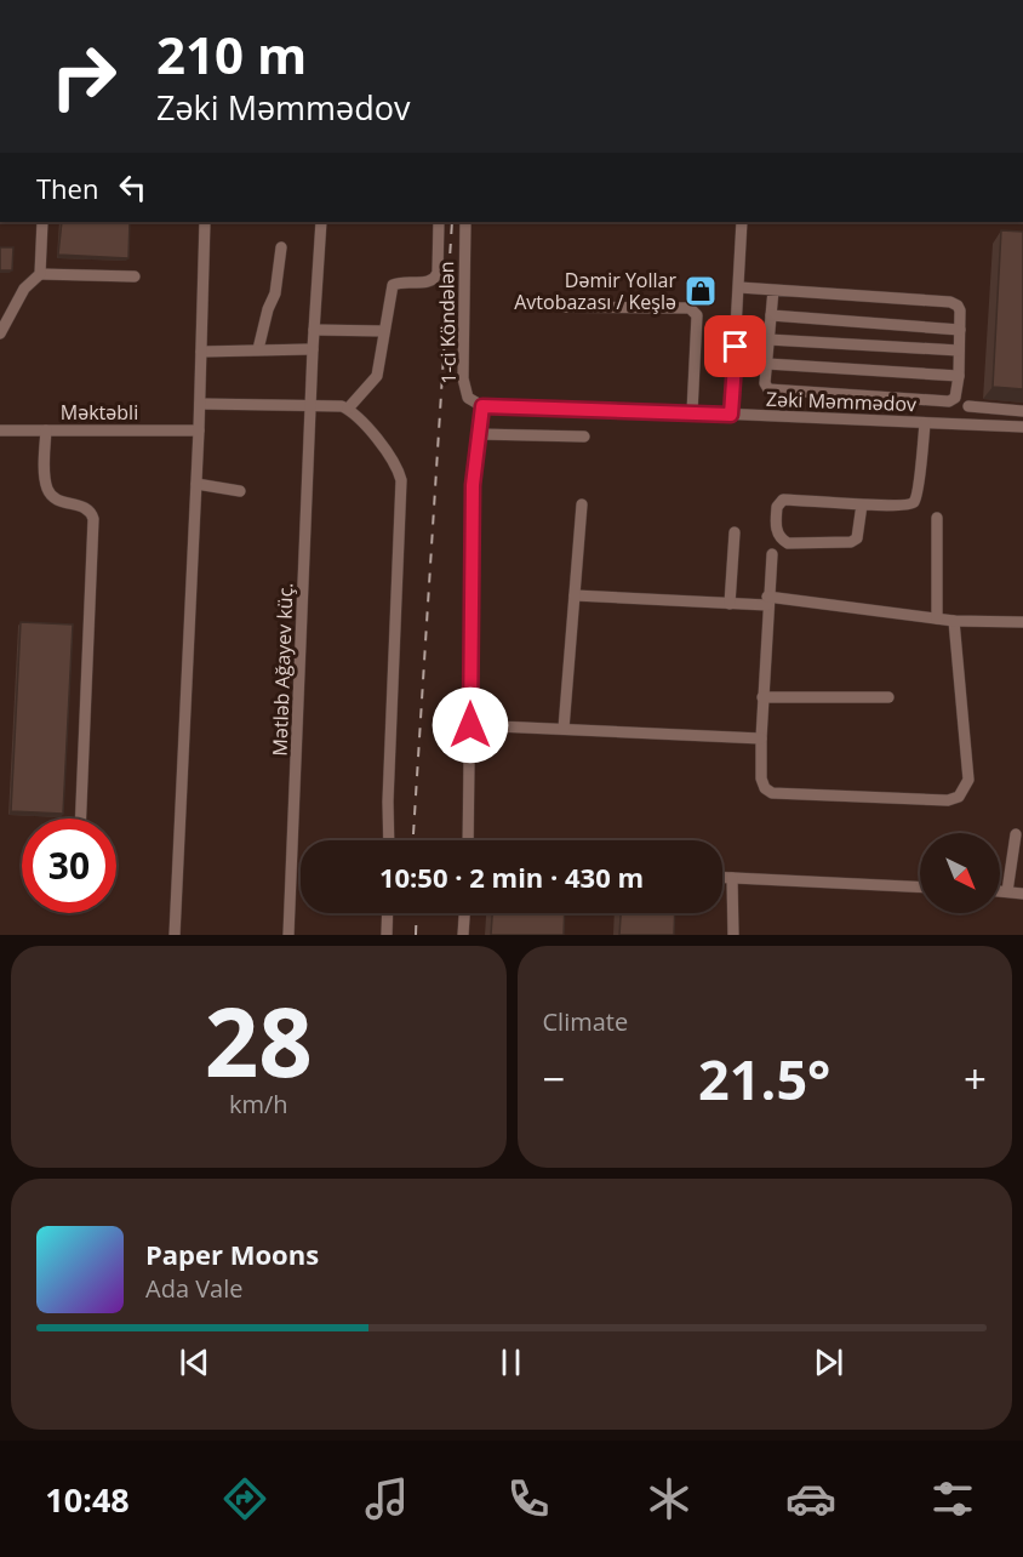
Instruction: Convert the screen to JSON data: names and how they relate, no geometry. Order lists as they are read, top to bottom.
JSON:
{
  "streets": {
    "street": [
      "1-ci Köndələn",
      "Zəki Məmmədov",
      "Məktəbli",
      "Mətləb Ağayev küç."
    ]
  },
  "crossings": [
    ["1-ci Köndələn", "Zəki Məmmədov"]
  ],
  "places": {
    "shop": ["Dəmir Yollar Avtobazası / Keşlə"]
  },
  "north": "bottom right",
  "page": {
    "turn": ["210 m", "Zəki Məmmədov"],
    "then": "Then",
    "limit": "30",
    "trip": "10:50 · 2 min · 430 m",
    "tile": [
      ["28", "km/h"],
      "Climate"
    ],
    "heat": ["−", "21.5°", "+"],
    "song": ["Paper Moons", "Ada Vale"],
    "tabs": "10:48"
  }
}
